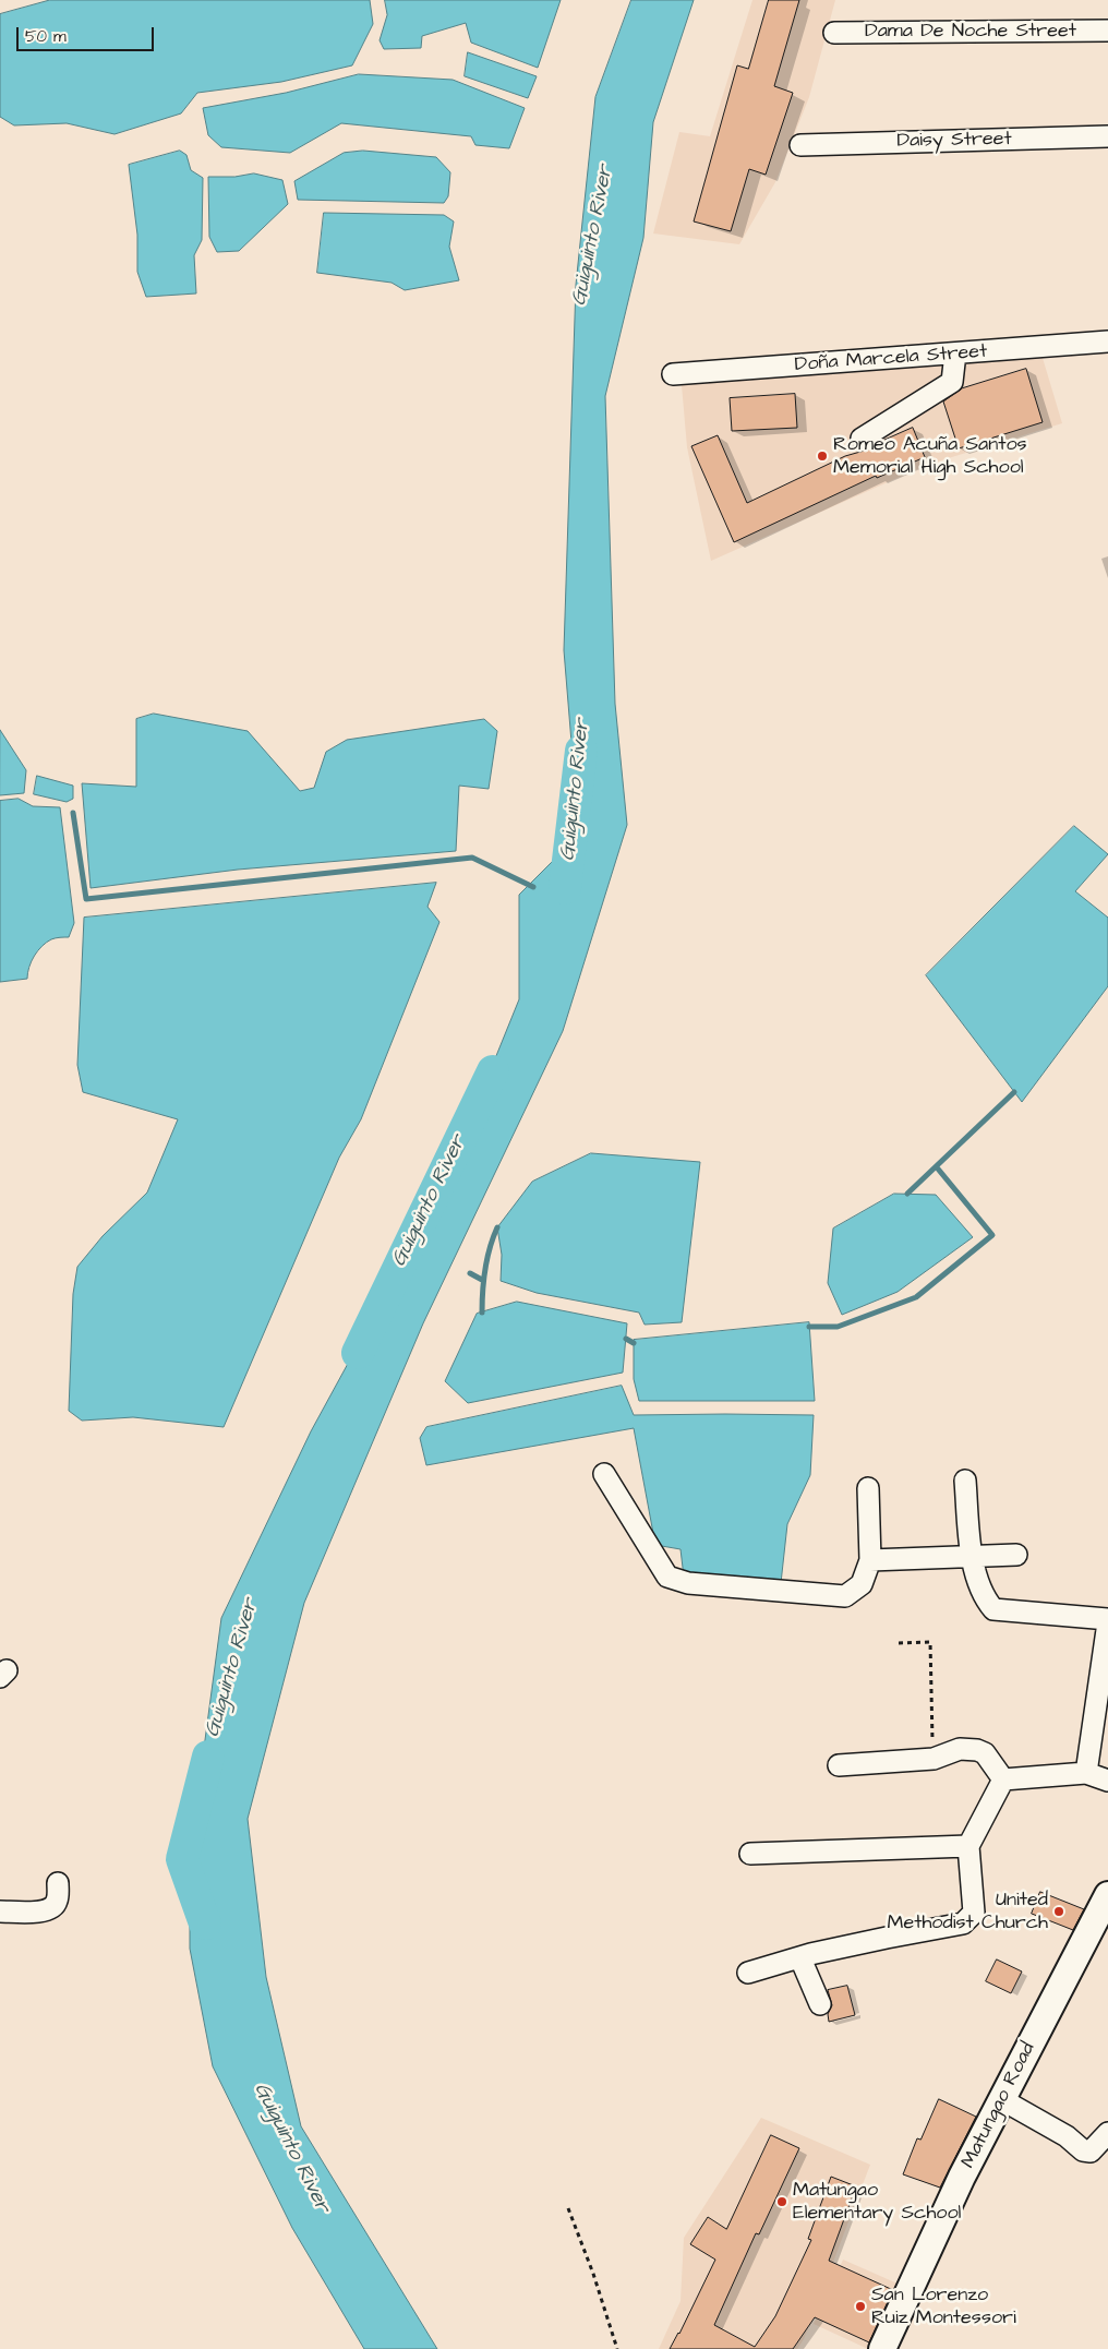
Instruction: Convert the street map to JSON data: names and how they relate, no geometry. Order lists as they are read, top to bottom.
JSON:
{
  "streets": {
    "main road": ["Matungao Road"],
    "street": ["Dama De Noche Street", "Daisy Street", "Doña Marcela Street"]
  },
  "water": ["Guiguinto River"],
  "places": [
    "Romeo Acuña Santos Memorial High School",
    "United Methodist Church",
    "Matungao Elementary School",
    "San Lorenzo Ruiz Montessori"
  ],
  "scale_bar": "50 m"
}
